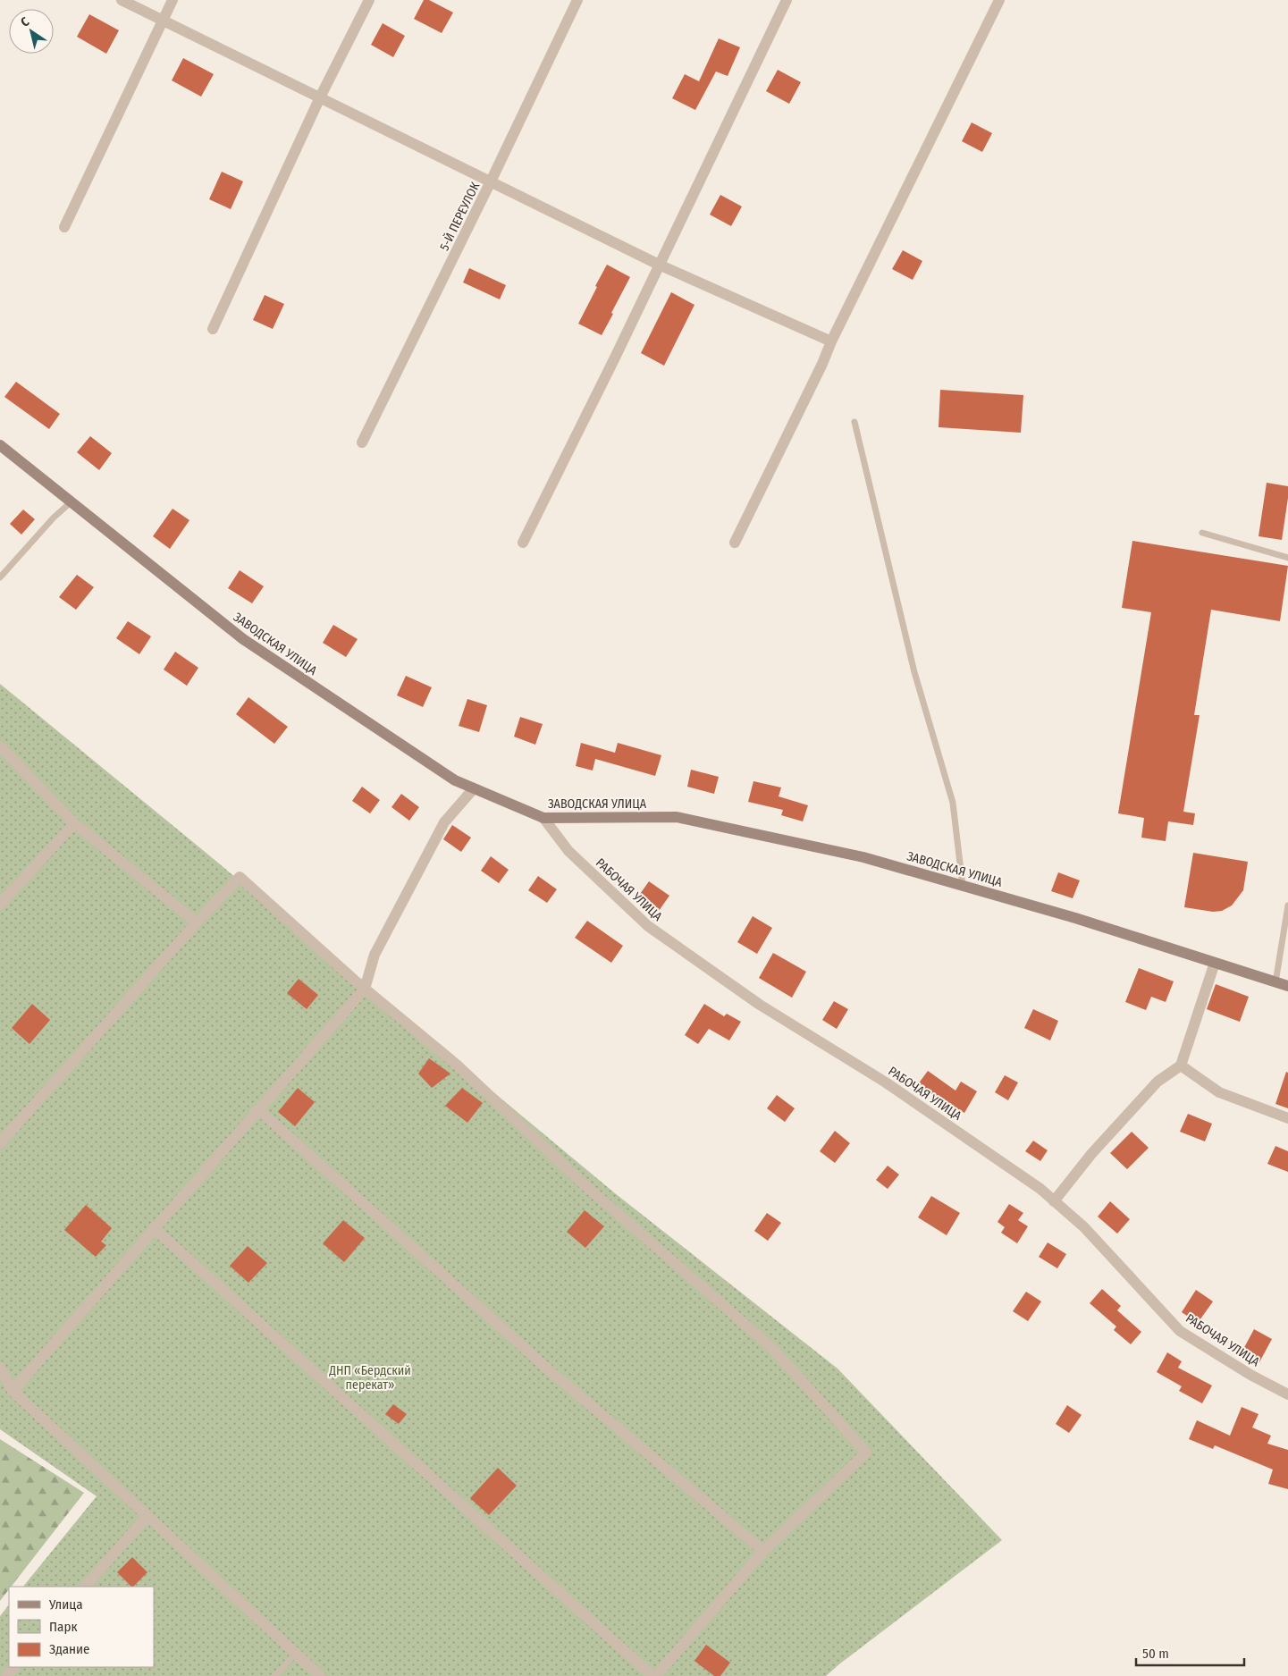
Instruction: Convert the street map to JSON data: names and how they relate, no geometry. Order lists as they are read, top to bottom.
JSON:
{
  "streets": {
    "street": ["5-Й ПЕРЕУЛОК", "ЗАВОДСКАЯ УЛИЦА", "РАБОЧАЯ УЛИЦА"]
  },
  "crossings": [
    ["ЗАВОДСКАЯ УЛИЦА", "РАБОЧАЯ УЛИЦА"]
  ],
  "parks": ["ДНП «Бердский перекат»"],
  "legend": ["Улица", "Парк", "Здание"],
  "scale_bar": "50 m",
  "north": "top left"
}
